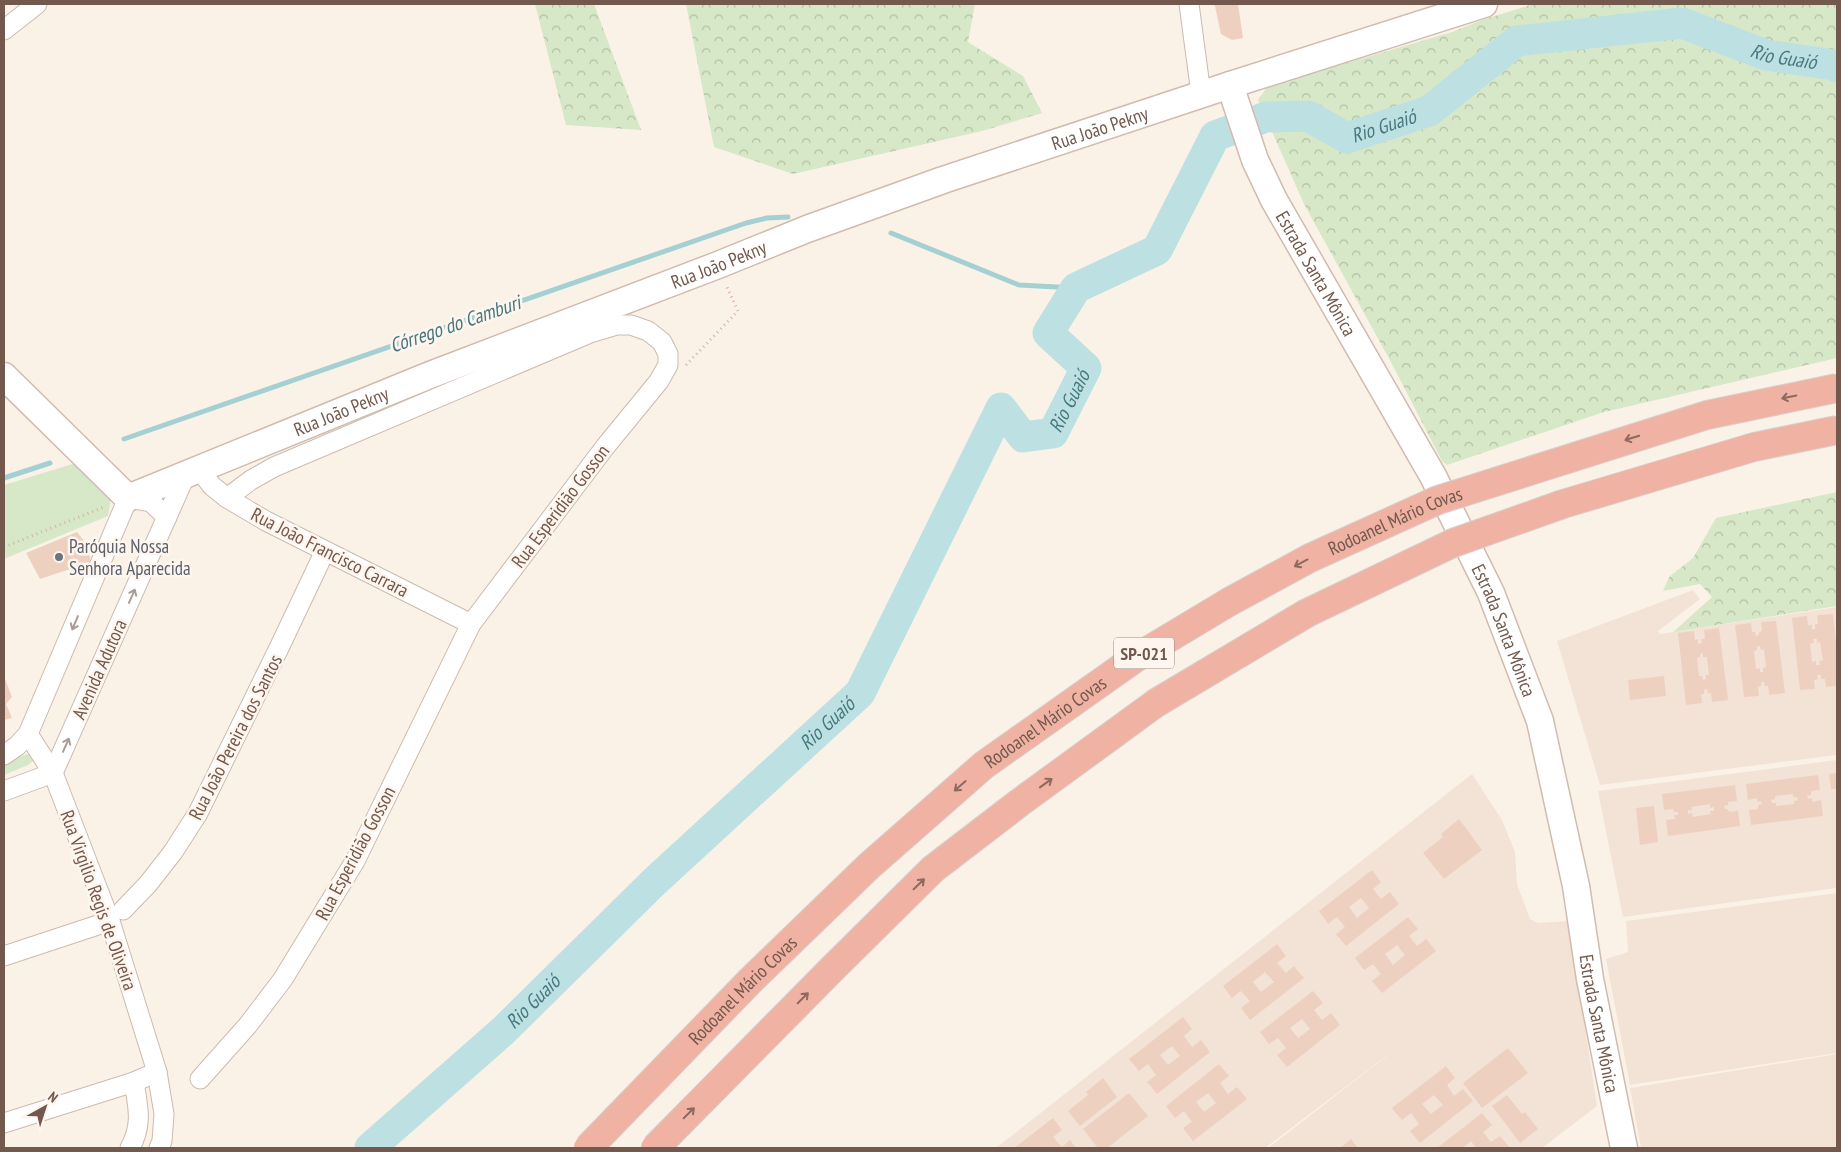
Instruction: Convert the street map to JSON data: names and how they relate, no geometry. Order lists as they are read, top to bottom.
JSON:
{
  "streets": {
    "highway": ["Rodoanel Mário Covas", "SP-021"],
    "main road": ["Rua João Pekny", "Estrada Santa Mônica"],
    "street": [
      "Rua Esperidião Gosson",
      "Rua João Francisco Carrara",
      "Avenida Adutora",
      "Rua João Pereira dos Santos",
      "Rua Virgilio Regis de Oliveira"
    ]
  },
  "crossings": [
    ["Rua João Pekny", "Estrada Santa Mônica"],
    ["Rua João Pekny", "Rua João Francisco Carrara"],
    ["Rua João Pekny", "Avenida Adutora"],
    ["Rua Esperidião Gosson", "Rua João Francisco Carrara"],
    ["Rua João Francisco Carrara", "Avenida Adutora"],
    ["Rua João Francisco Carrara", "Rua João Pereira dos Santos"],
    ["Avenida Adutora", "Rua Virgilio Regis de Oliveira"],
    ["Rua João Pereira dos Santos", "Rua Virgilio Regis de Oliveira"]
  ],
  "water": ["Rio Guaió", "Córrego do Camburi"],
  "places": ["Paróquia Nossa Senhora Aparecida"],
  "north": "top right"
}
